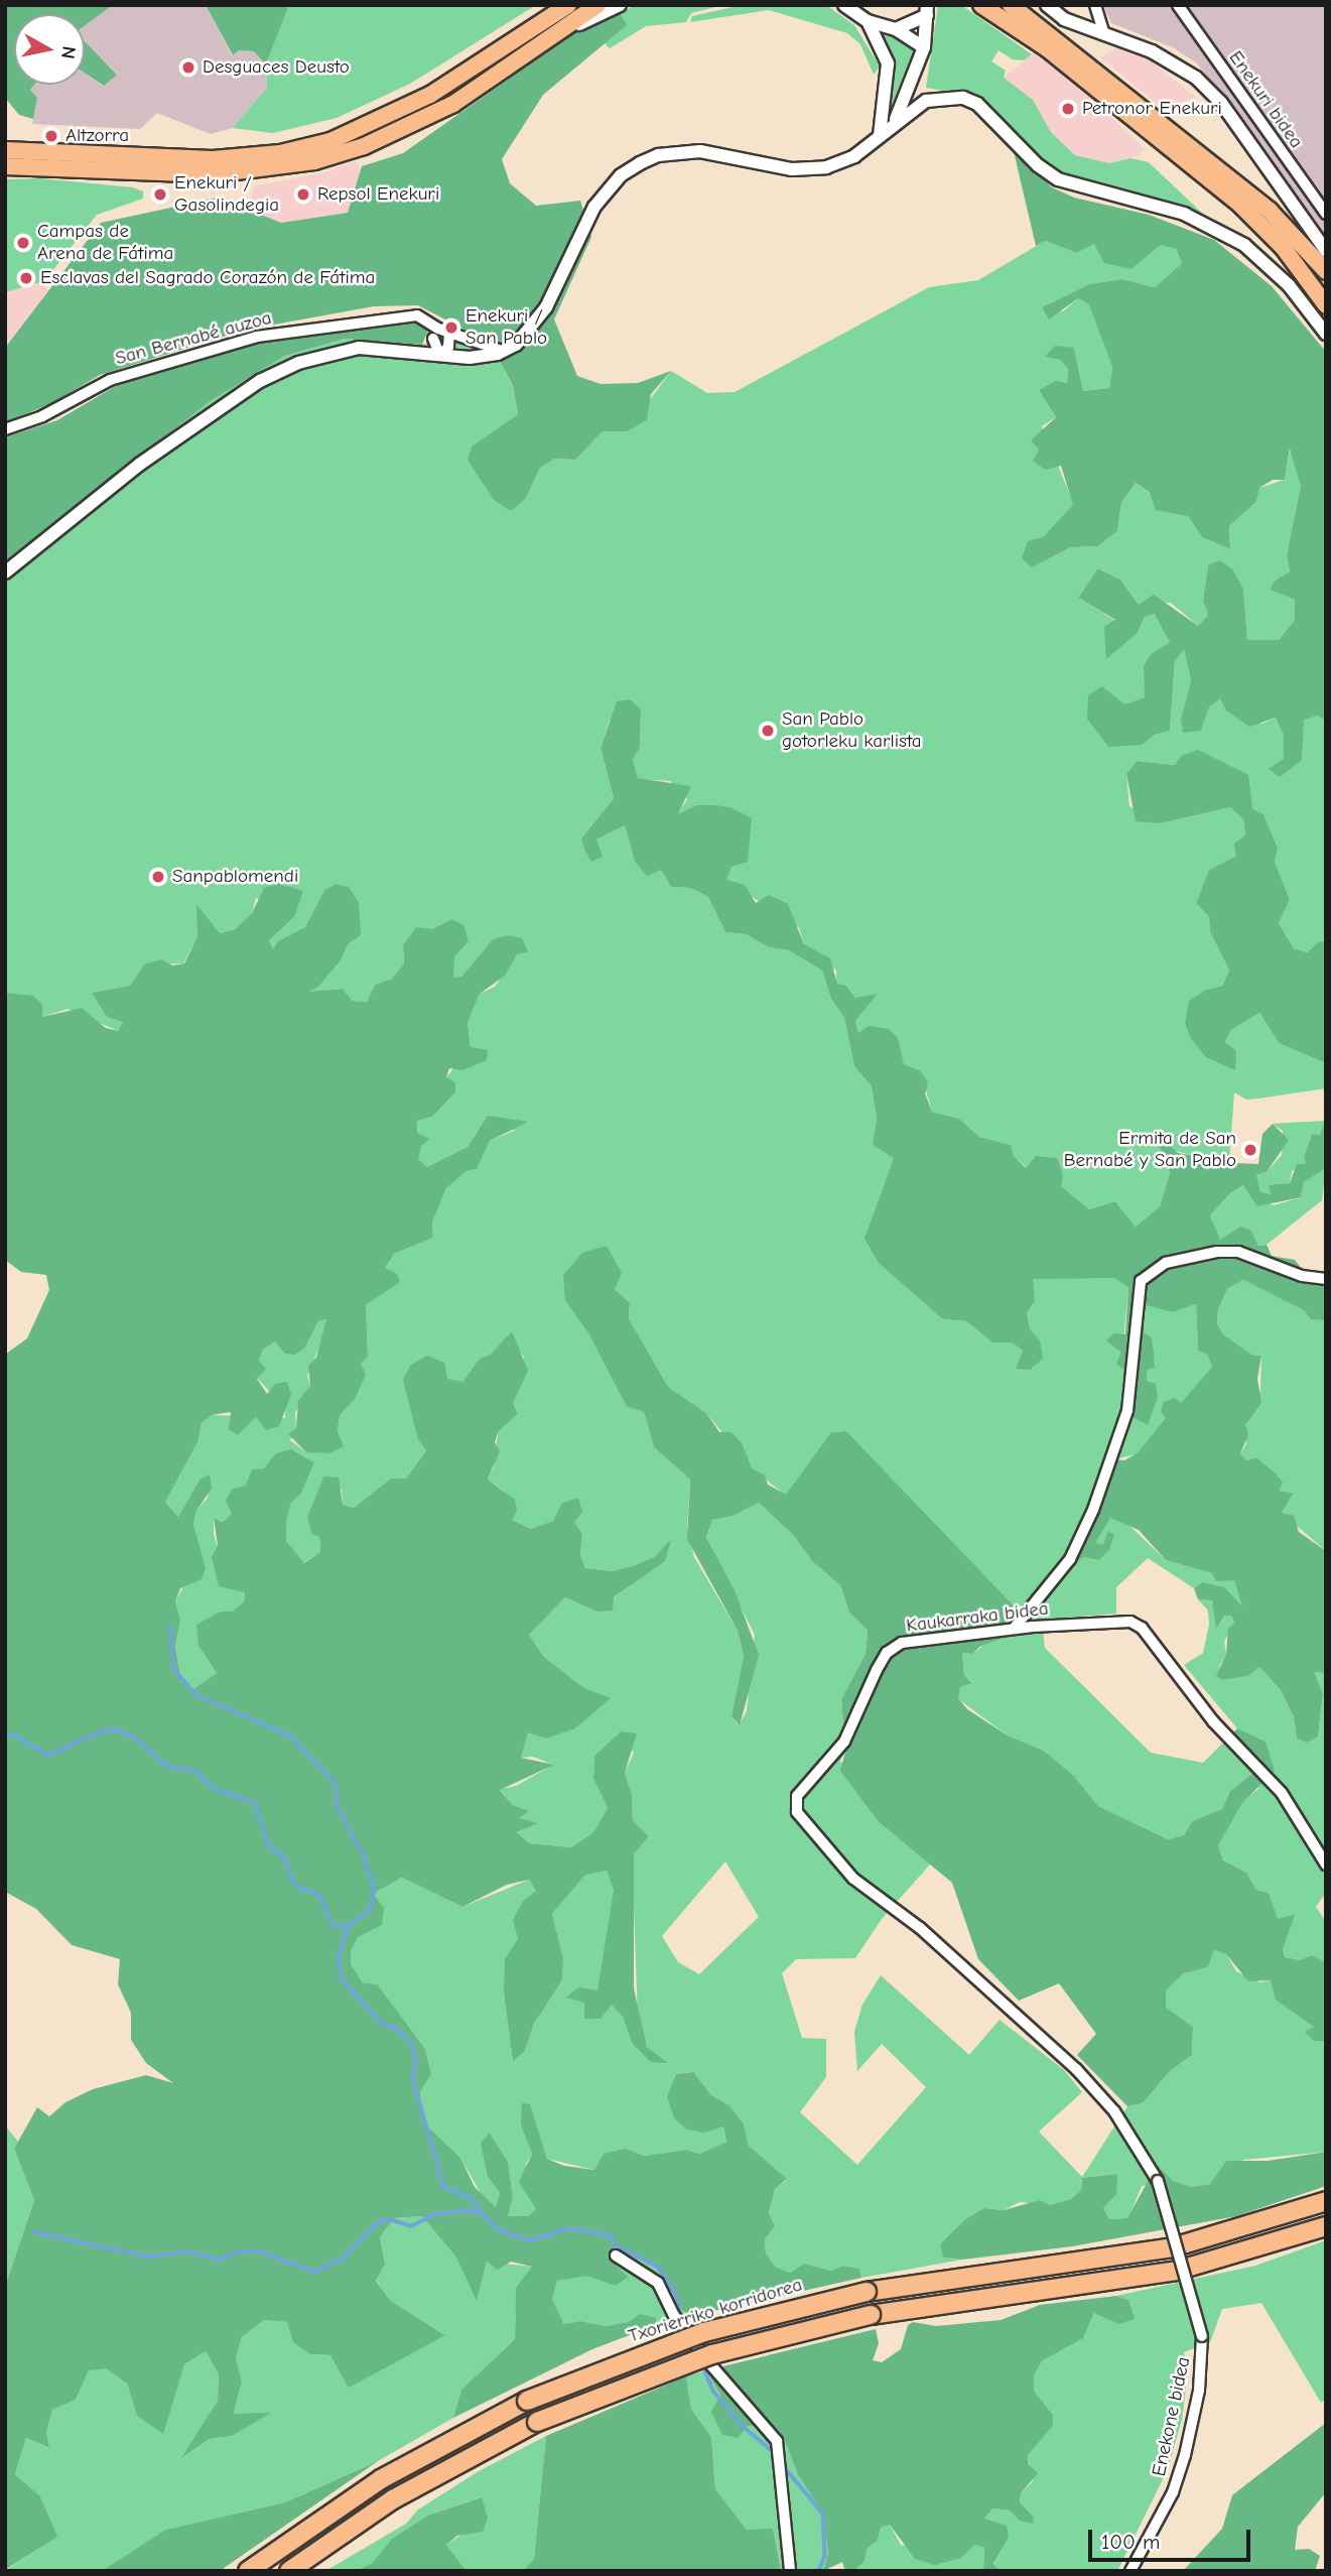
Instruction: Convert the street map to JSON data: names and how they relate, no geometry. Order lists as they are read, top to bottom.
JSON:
{
  "streets": {
    "highway": ["Txorierriko korridorea"],
    "street": [
      "Enekuri bidea",
      "San Bernabé auzoa",
      "Kaukarraka bidea",
      "Enekone bidea"
    ]
  },
  "crossings": [
    ["Kaukarraka bidea", "Enekone bidea"]
  ],
  "places": [
    "Desguaces Deusto",
    "Petronor Enekuri",
    "Altzorra",
    "Enekuri / Gasolindegia",
    "Repsol Enekuri",
    "Campas de Arena de Fátima",
    "Esclavas del Sagrado Corazón de Fátima",
    "Enekuri / San Pablo",
    "San Pablo gotorleku karlista",
    "Sanpablomendi",
    "Ermita de San Bernabé y San Pablo"
  ],
  "scale_bar": "100 m",
  "north": "right"
}
